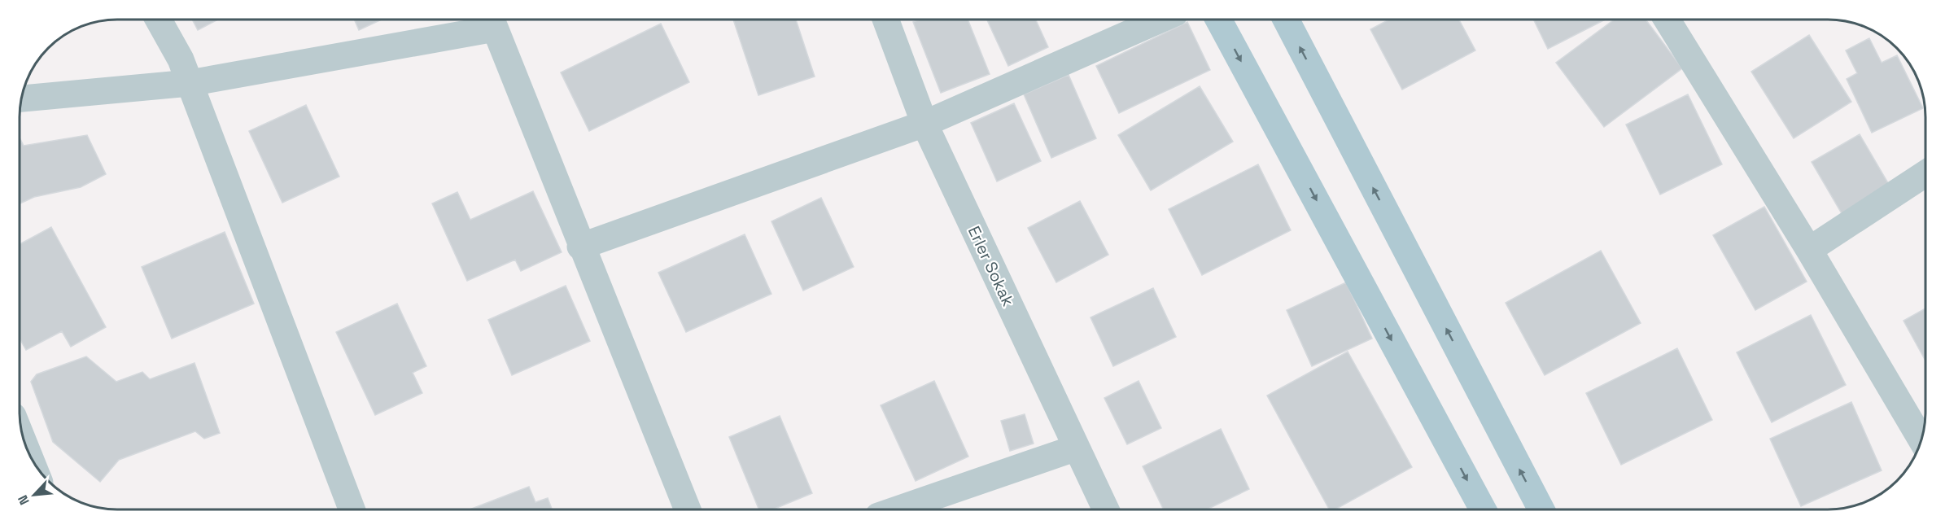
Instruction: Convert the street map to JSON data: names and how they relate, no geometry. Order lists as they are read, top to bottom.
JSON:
{
  "streets": {
    "street": ["Erler Sokak"]
  },
  "north": "bottom left"
}
